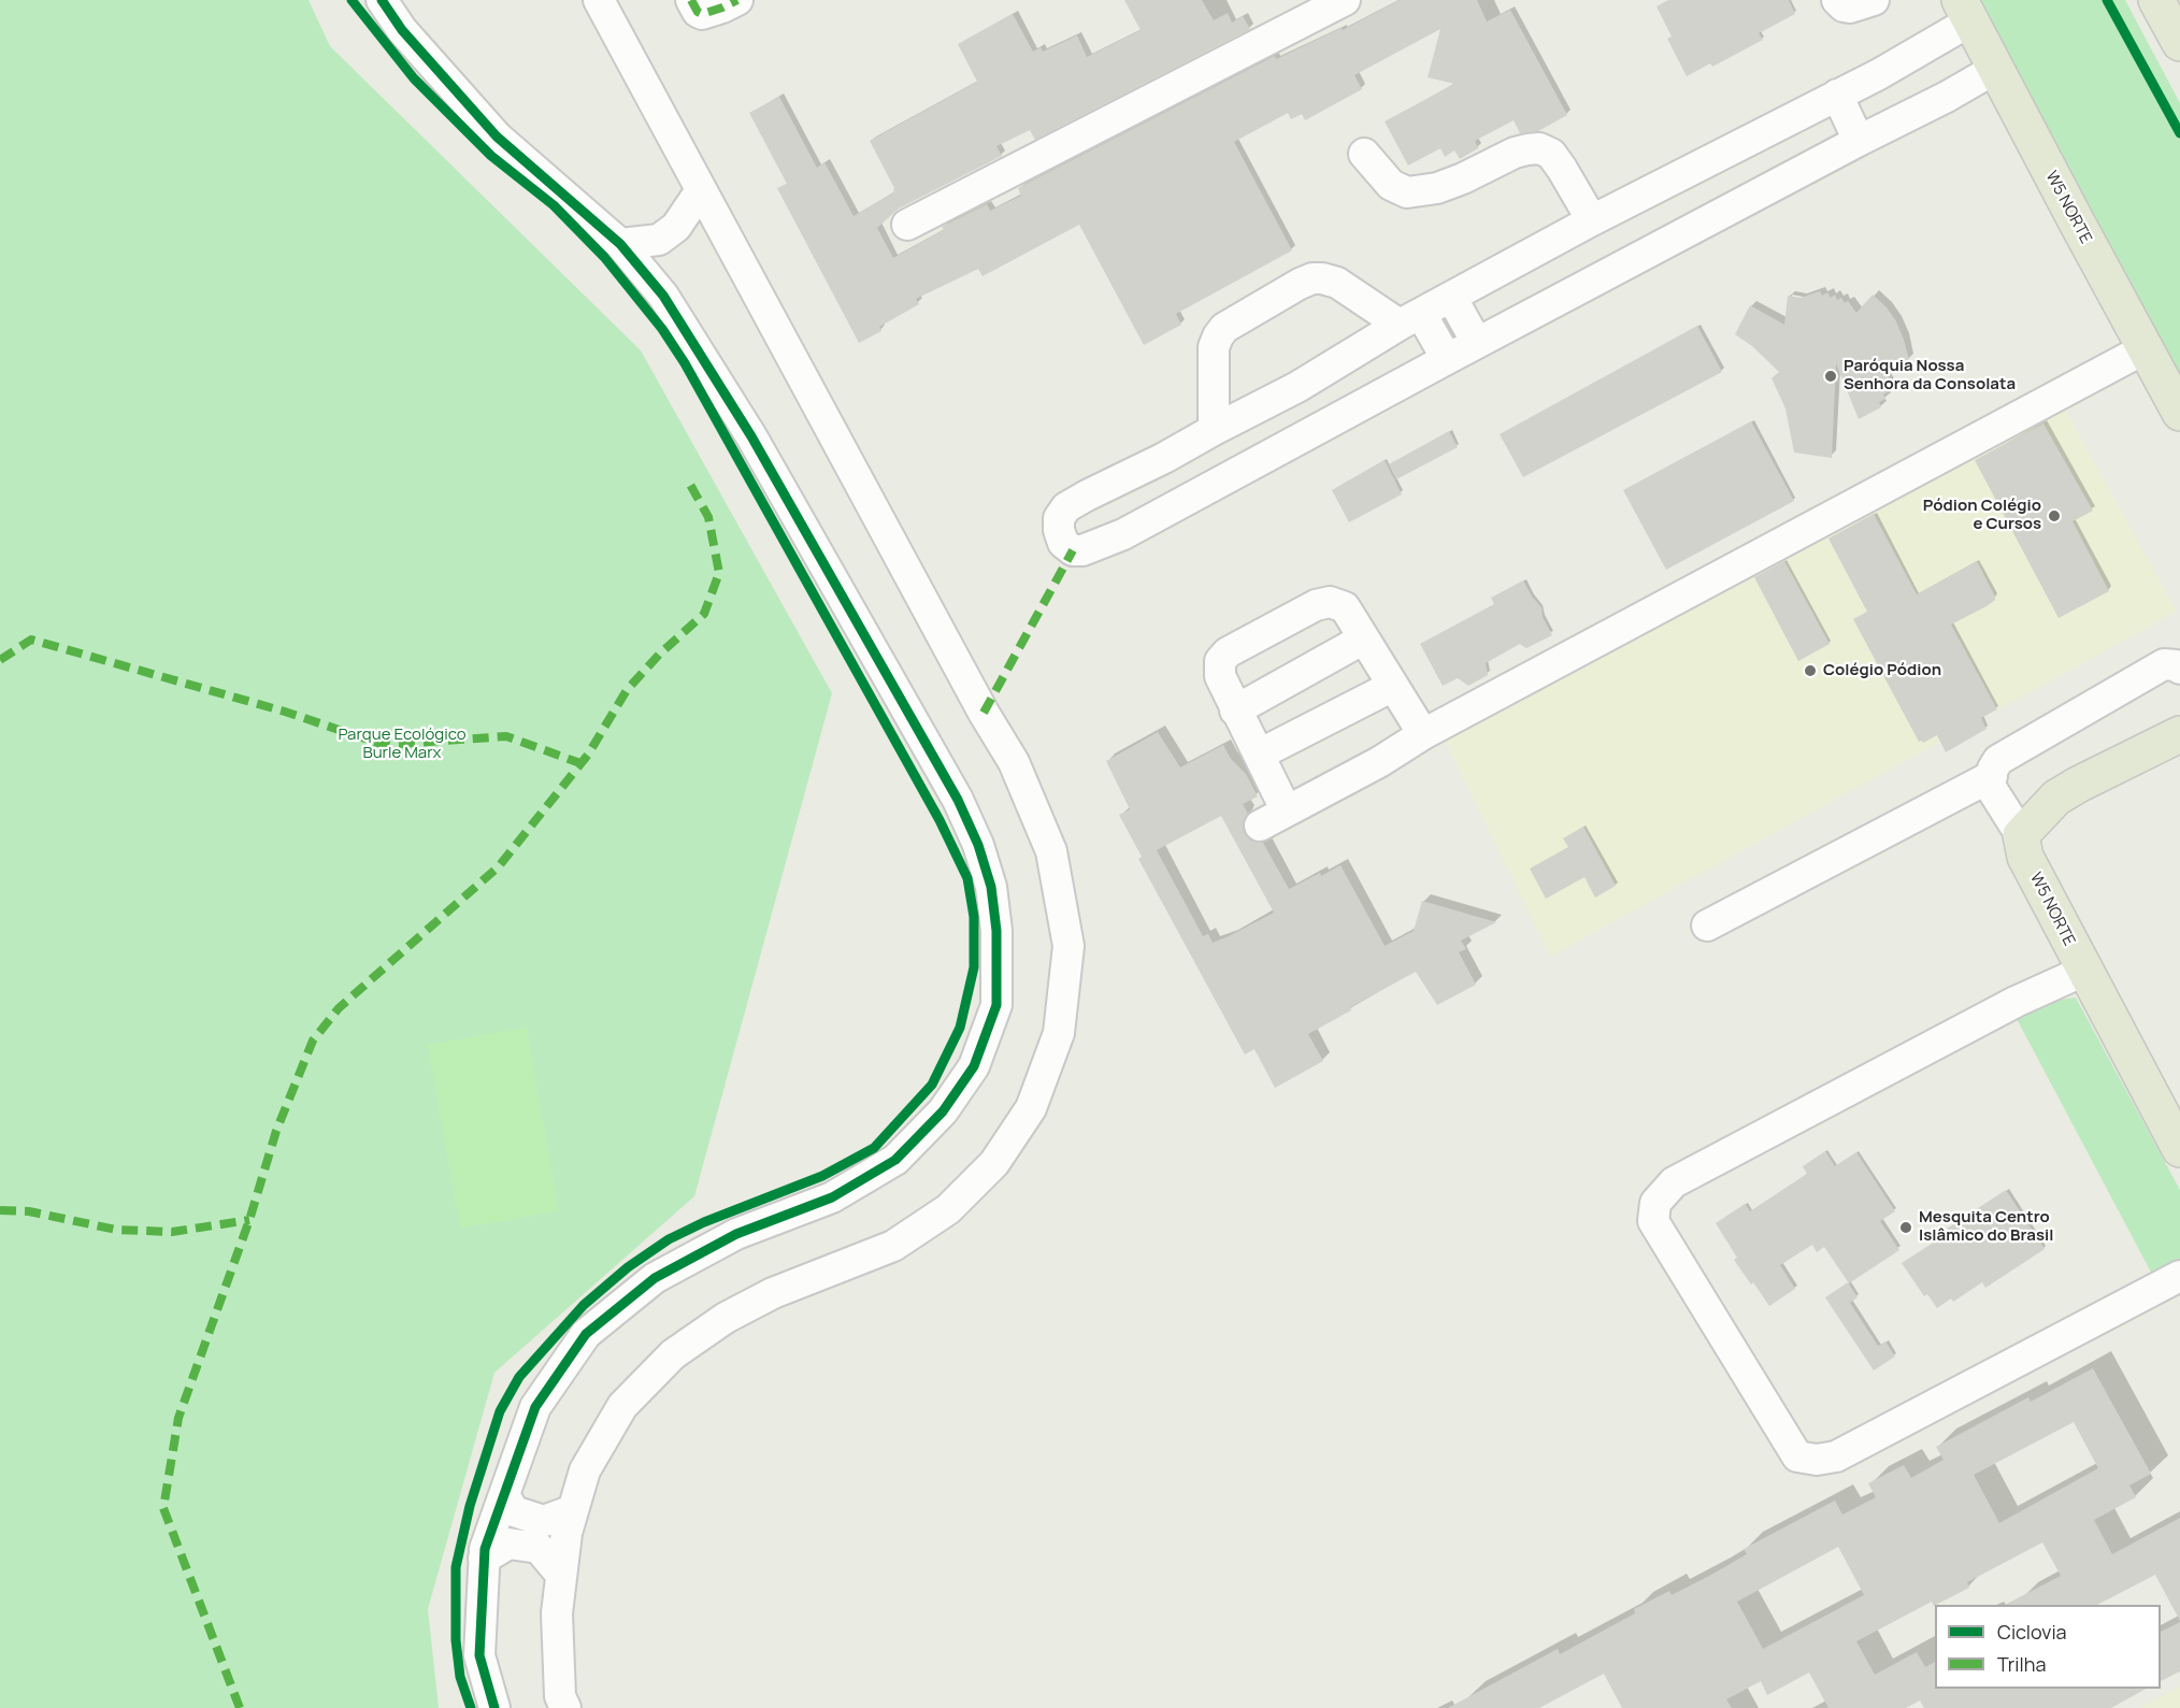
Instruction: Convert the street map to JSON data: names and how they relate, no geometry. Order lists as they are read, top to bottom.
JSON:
{
  "streets": {
    "main road": ["W5 NORTE"]
  },
  "parks": ["Parque Ecológico Burle Marx"],
  "places": [
    "Paróquia Nossa Senhora da Consolata",
    "Pódion Colégio e Cursos",
    "Colégio Pódion",
    "Mesquita Centro Islâmico do Brasil"
  ],
  "legend": ["Ciclovia", "Trilha"]
}
